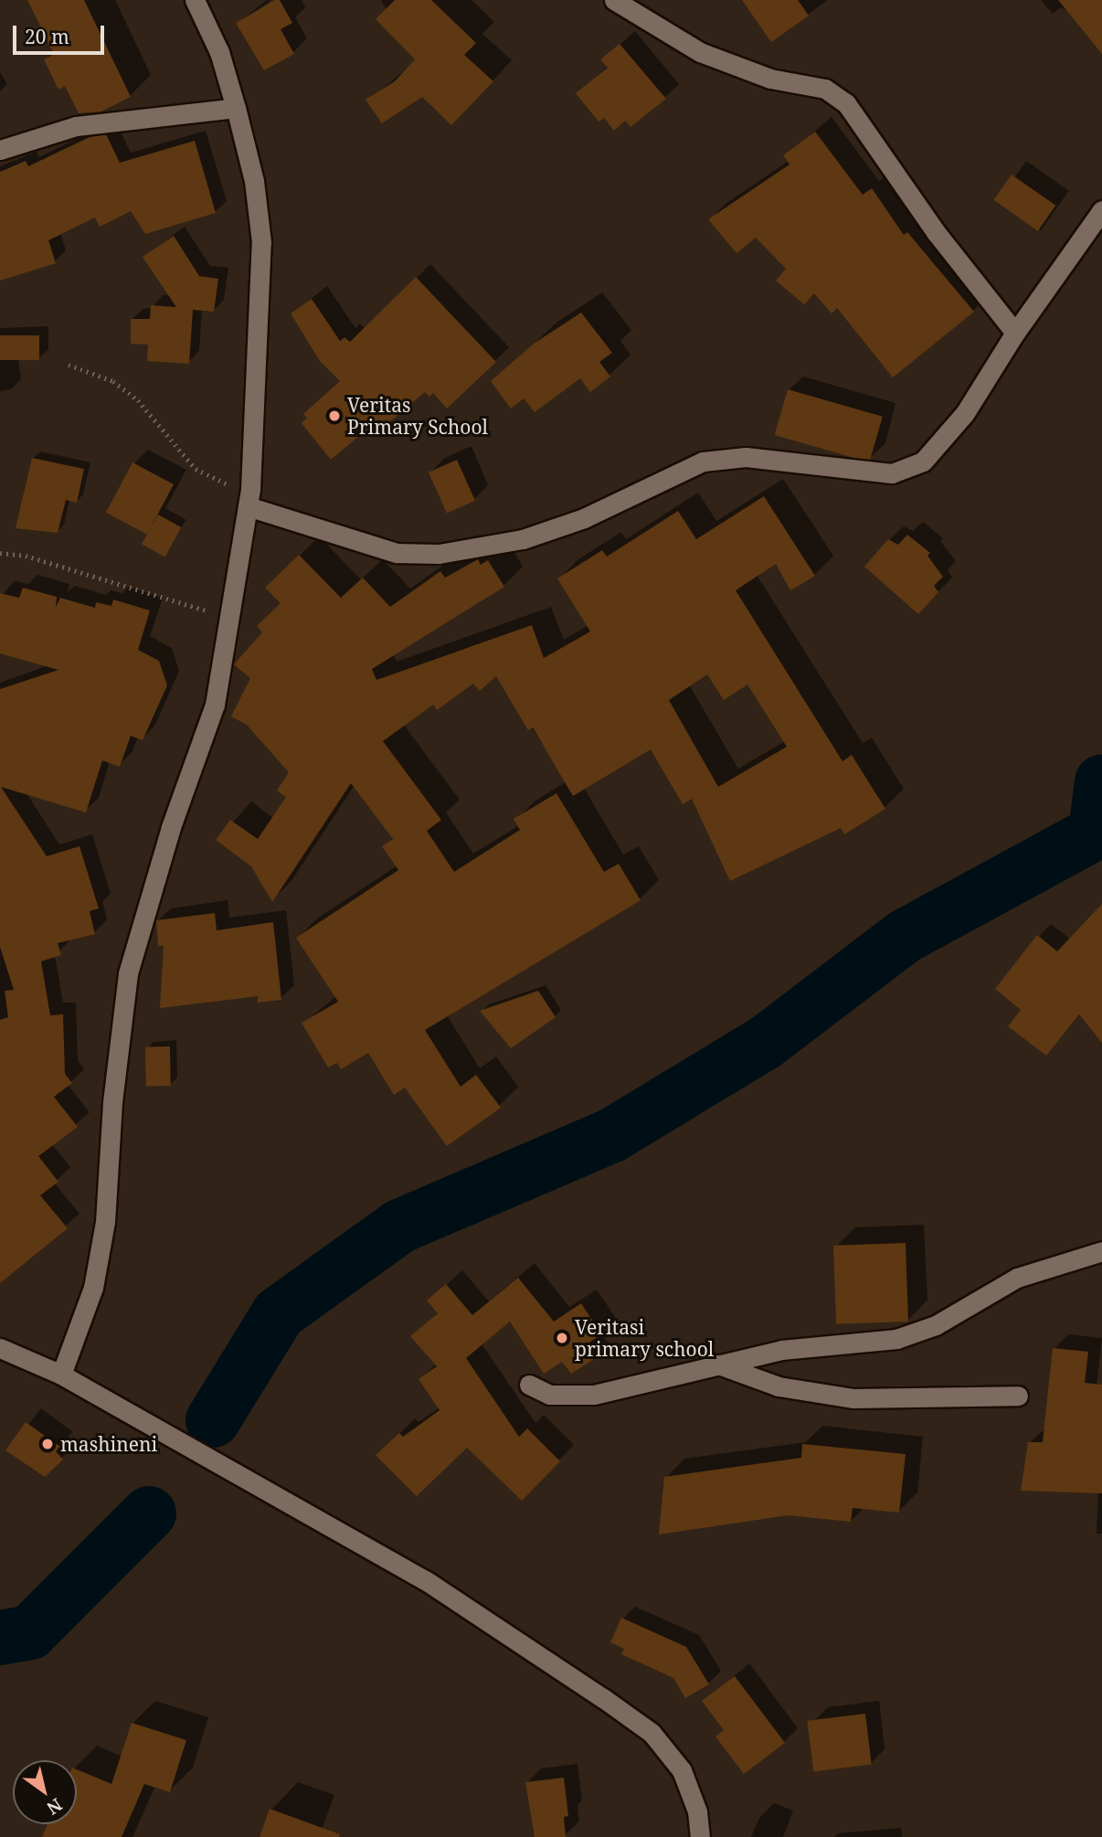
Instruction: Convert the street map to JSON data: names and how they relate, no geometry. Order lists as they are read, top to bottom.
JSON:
{
  "places": ["Veritas Primary School", "Veritasi primary school", "mashineni"],
  "scale_bar": "20 m",
  "north": "bottom right"
}
